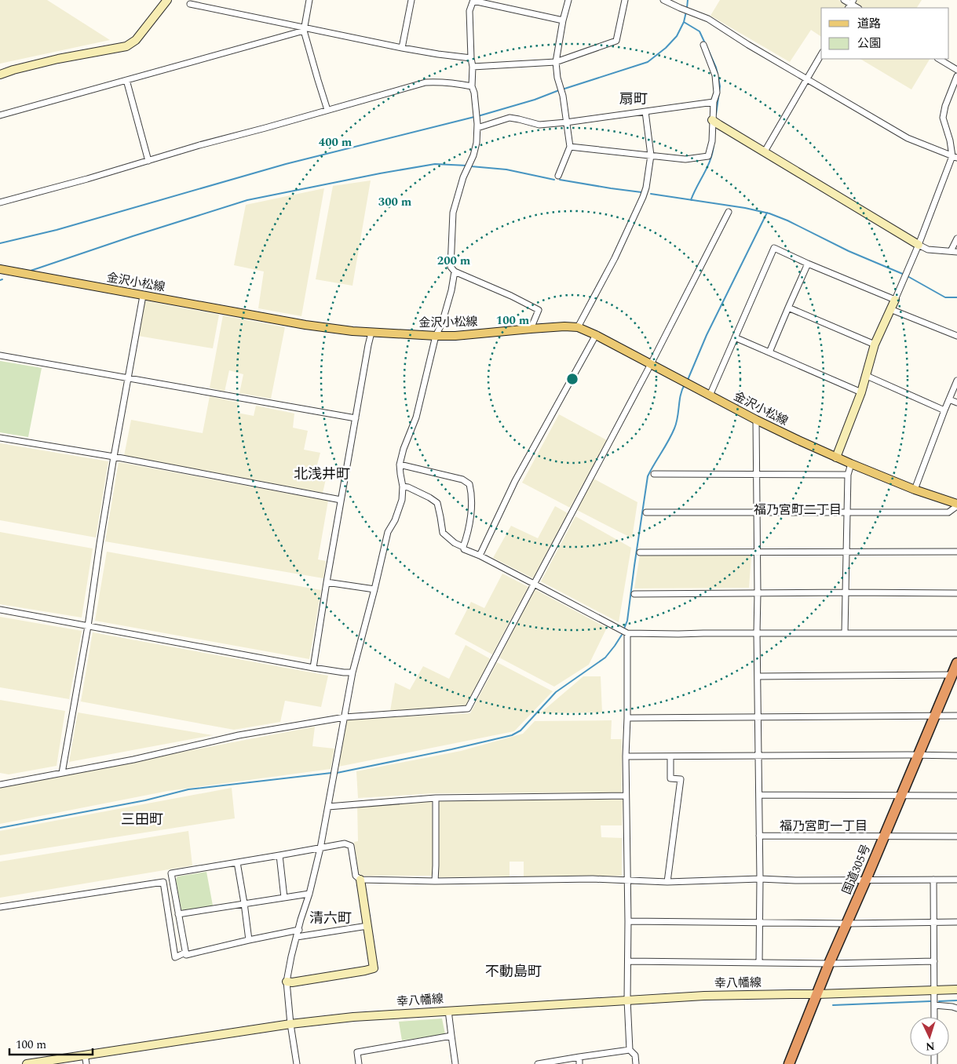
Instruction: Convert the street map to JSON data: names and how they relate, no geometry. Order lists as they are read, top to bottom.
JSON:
{
  "streets": {
    "highway": ["国道305号"],
    "main road": ["金沢小松線"],
    "street": ["幸八幡線"]
  },
  "crossings": [
    ["国道305号", "幸八幡線"]
  ],
  "districts": [
    "扇町",
    "北浅井町",
    "福乃宮町二丁目",
    "三田町",
    "福乃宮町一丁目",
    "清六町",
    "不動島町"
  ],
  "legend": ["道路", "公園"],
  "scale_bar": "100 m",
  "north": "bottom",
  "rings": [
    "400 m",
    "300 m",
    "200 m",
    "100 m"
  ]
}
